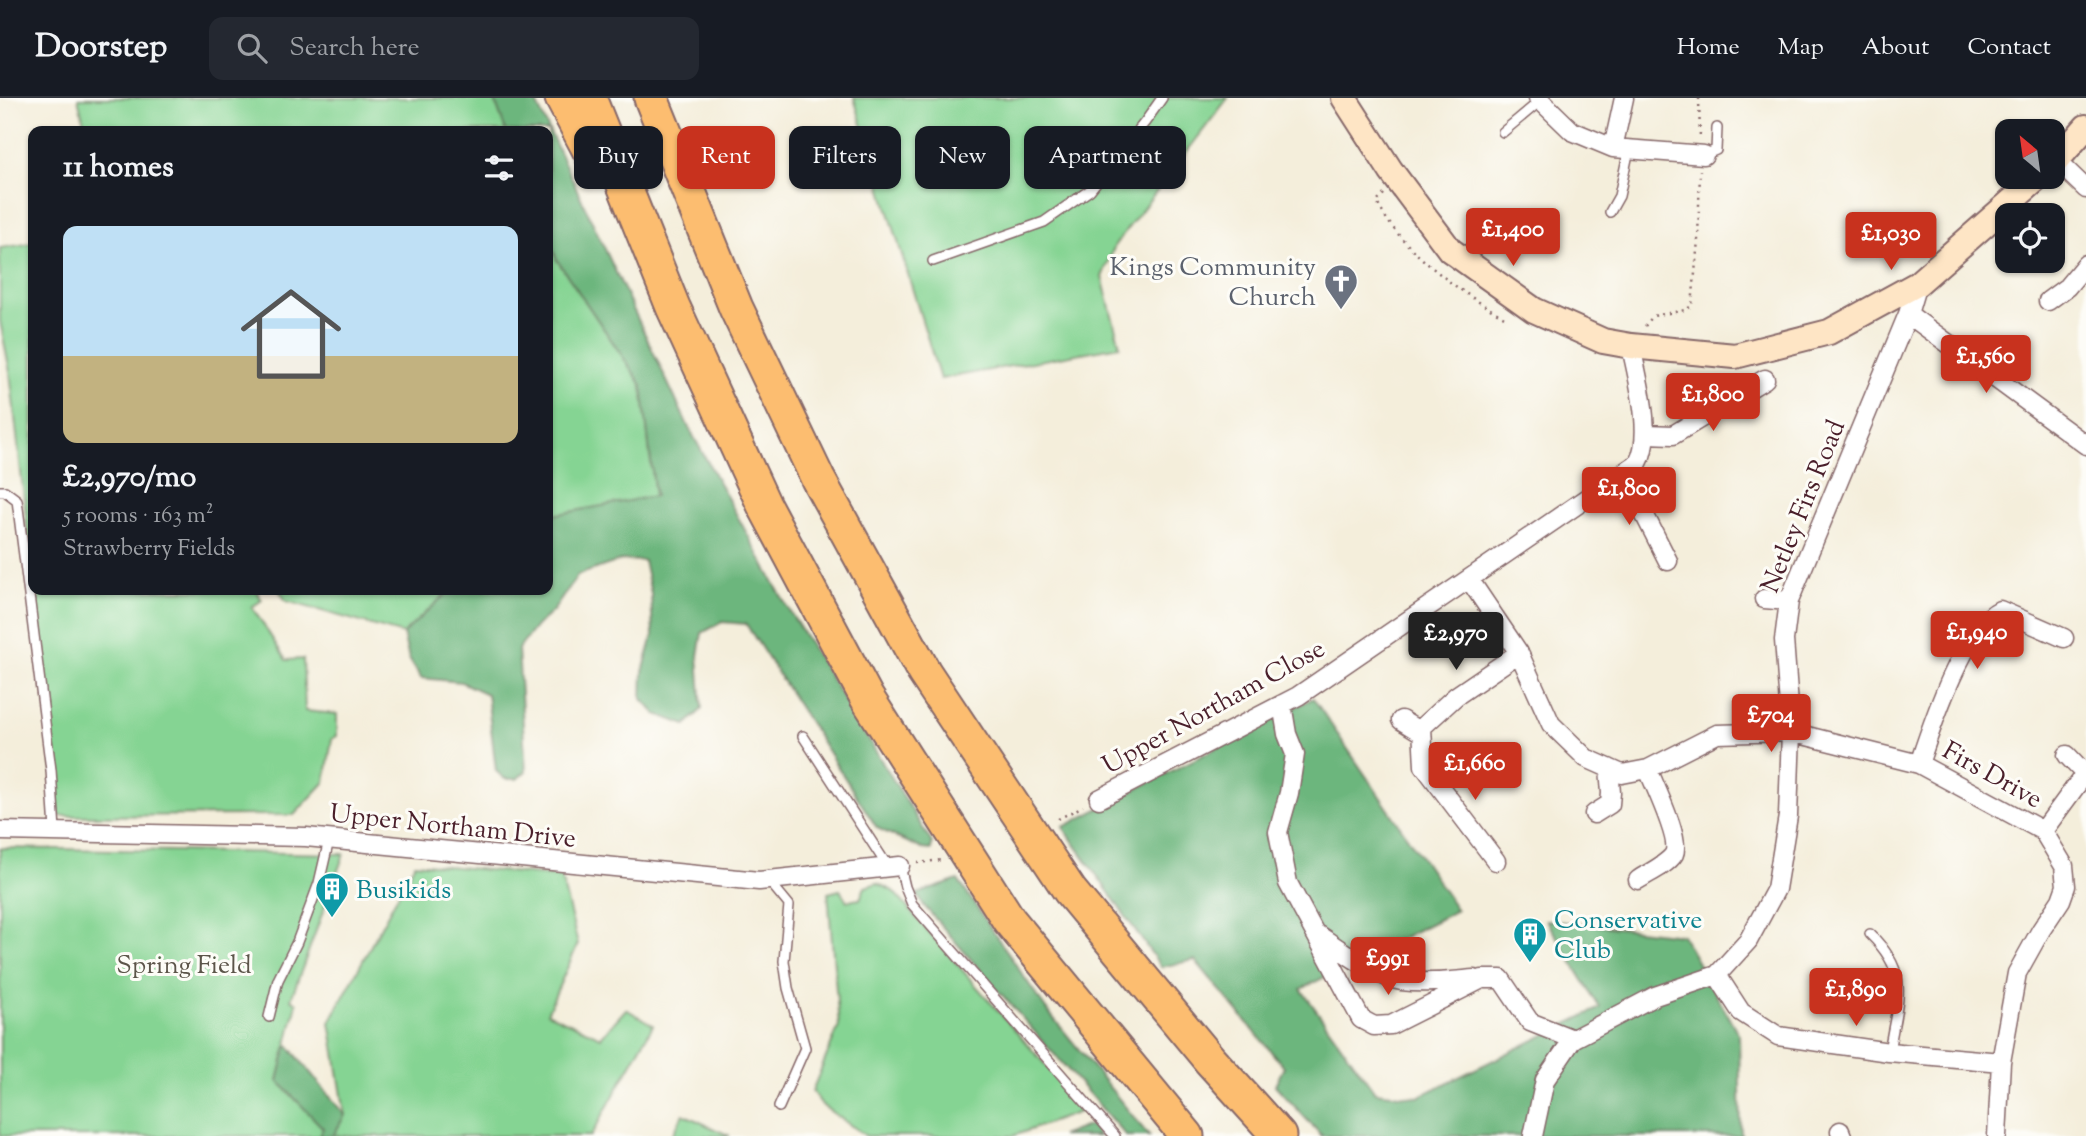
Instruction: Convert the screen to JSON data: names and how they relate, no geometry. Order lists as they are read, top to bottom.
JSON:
{
  "streets": {
    "street": [
      "Netley Firs Road",
      "Upper Northam Close",
      "Firs Drive",
      "Upper Northam Drive"
    ]
  },
  "crossings": [
    ["Netley Firs Road", "Firs Drive"]
  ],
  "parks": ["Spring Field"],
  "places": {
    "church": ["Kings Community Church"],
    "building": ["Busikids", "Conservative Club"]
  },
  "north": "top left",
  "page": {
    "header": "Doorstep",
    "search": "Search here",
    "nav": [
      "Home",
      "Map",
      "About",
      "Contact"
    ],
    "chip": [
      "Buy",
      "Rent",
      "Filters",
      "New",
      "Apartment"
    ],
    "heading": "11 homes",
    "price": [
      "£1,400",
      "£1,030",
      "£1,560",
      "£1,800",
      "£1,800",
      "£1,940",
      "£2,970",
      "£704",
      "£1,660",
      "£991",
      "£1,890"
    ],
    "list": [
      {
        "name": "£2,970/mo",
        "note": "5 rooms · 163 m² · Strawberry Fields"
      }
    ]
  }
}
